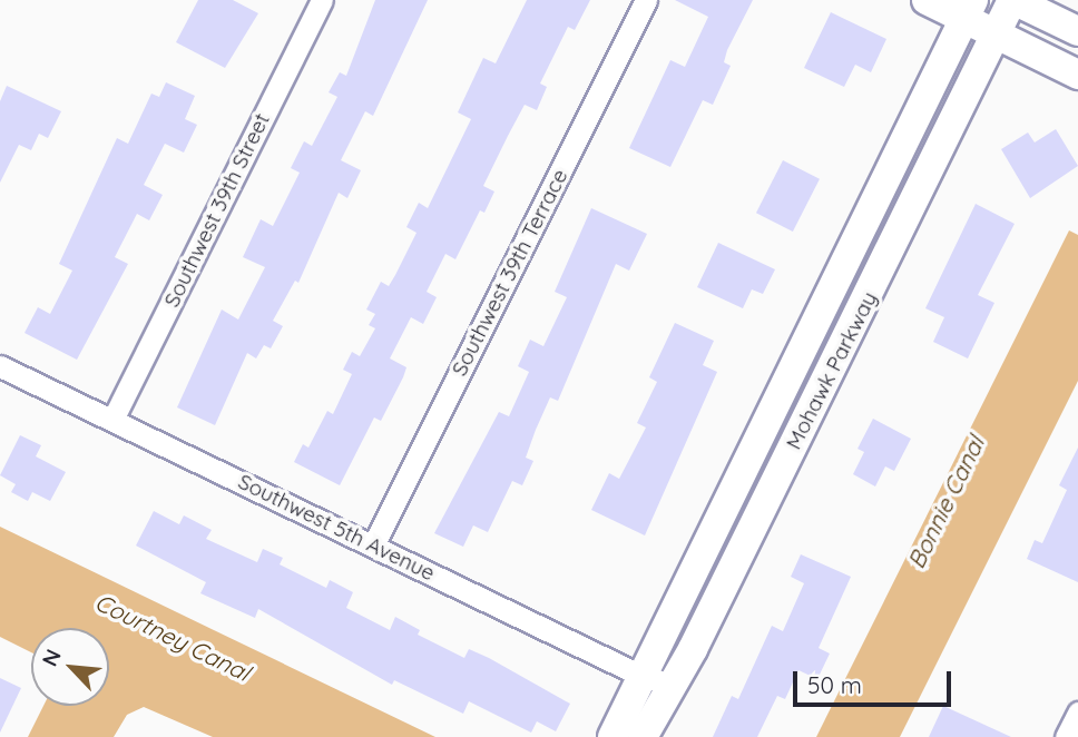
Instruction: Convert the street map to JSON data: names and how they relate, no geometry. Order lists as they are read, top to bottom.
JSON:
{
  "streets": {
    "street": [
      "Southwest 39th Street",
      "Southwest 39th Terrace",
      "Mohawk Parkway",
      "Southwest 5th Avenue"
    ]
  },
  "crossings": [
    ["Southwest 39th Street", "Southwest 5th Avenue"],
    ["Southwest 39th Terrace", "Southwest 5th Avenue"],
    ["Mohawk Parkway", "Southwest 5th Avenue"]
  ],
  "water": ["Bonnie Canal", "Courtney Canal"],
  "scale_bar": "50 m",
  "north": "top left"
}
